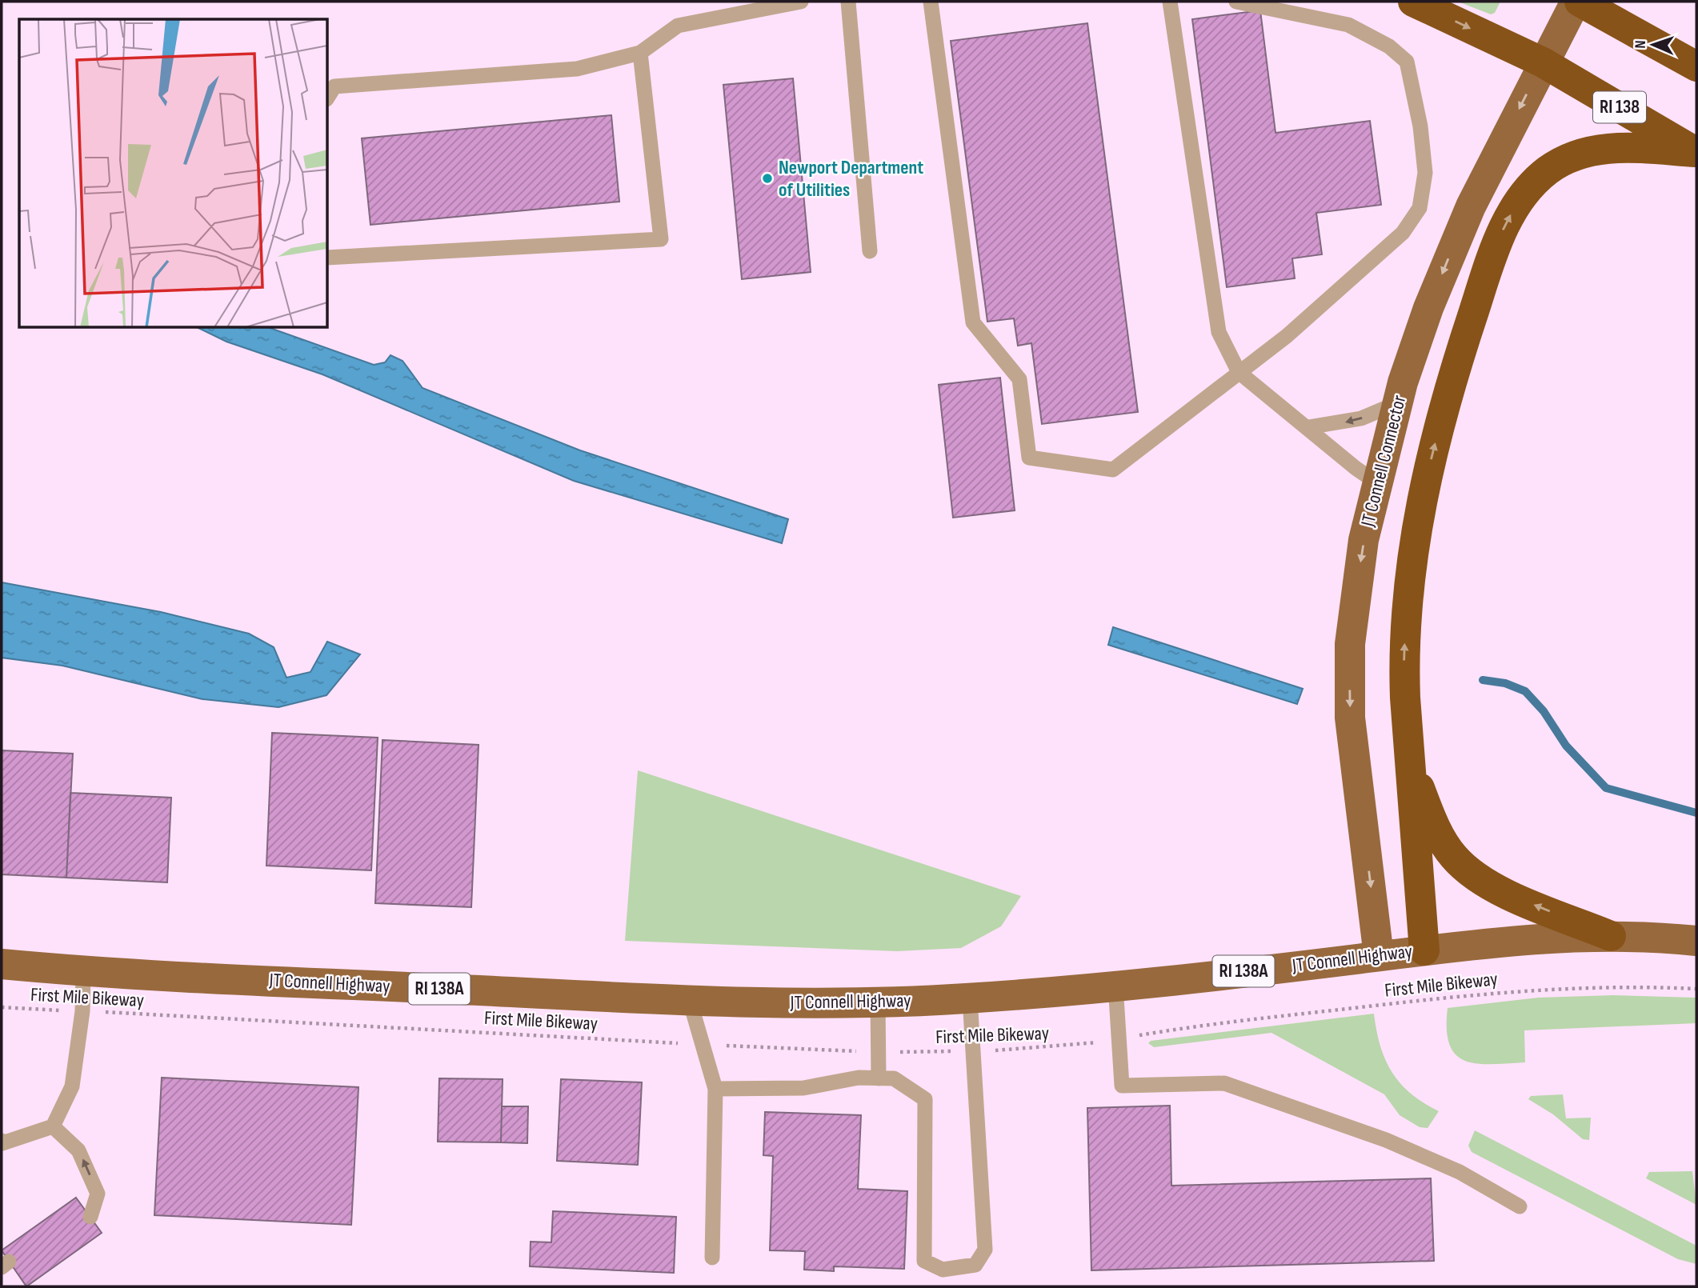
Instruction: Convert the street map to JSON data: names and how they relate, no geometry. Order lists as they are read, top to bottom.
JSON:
{
  "streets": {
    "highway": ["RI 138"],
    "main road": ["JT Connell Connector", "JT Connell Highway", "RI 138A"],
    "path": ["First Mile Bikeway"]
  },
  "crossings": [
    ["RI 138", "JT Connell Connector"],
    ["JT Connell Connector", "JT Connell Highway"]
  ],
  "one_way": ["JT Connell Connector"],
  "places": ["Newport Department of Utilities"],
  "north": "left"
}
